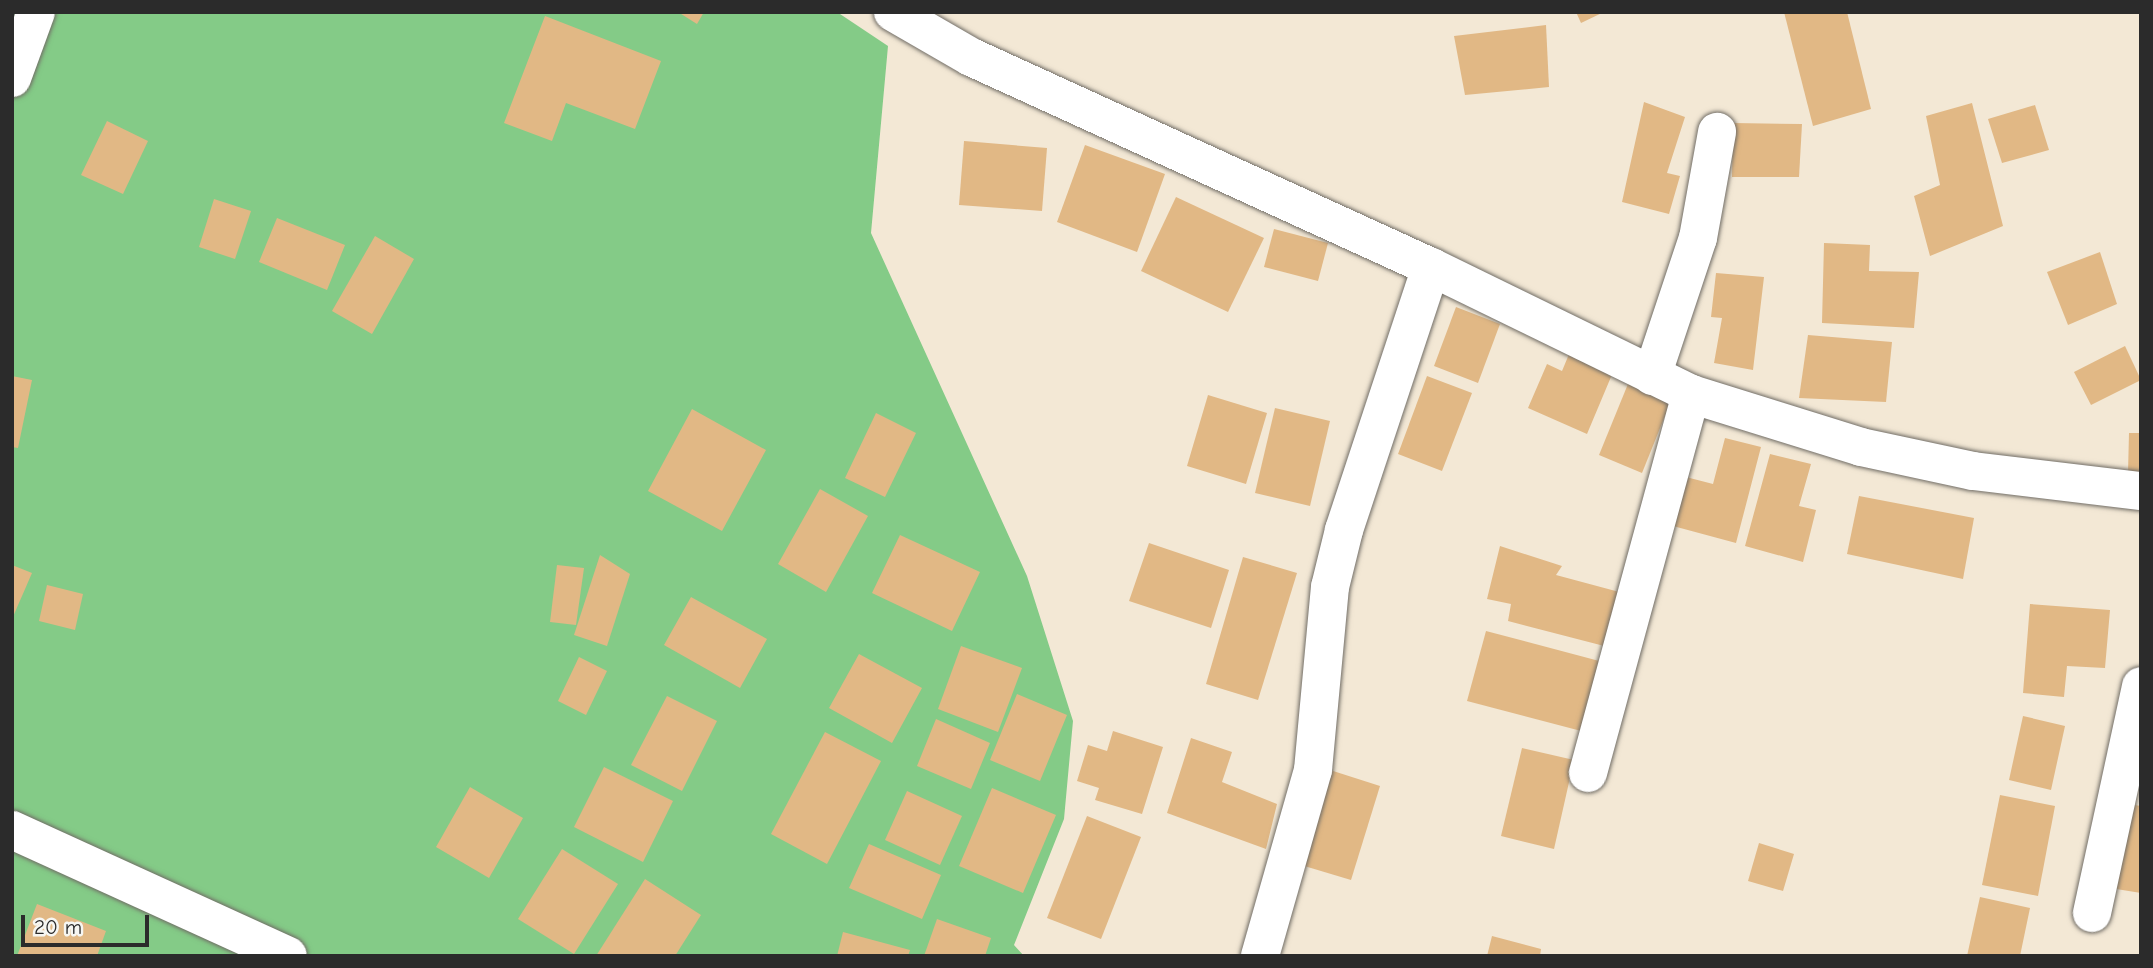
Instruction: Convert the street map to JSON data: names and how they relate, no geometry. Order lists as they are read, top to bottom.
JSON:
{
  "scale_bar": "20 m"
}
